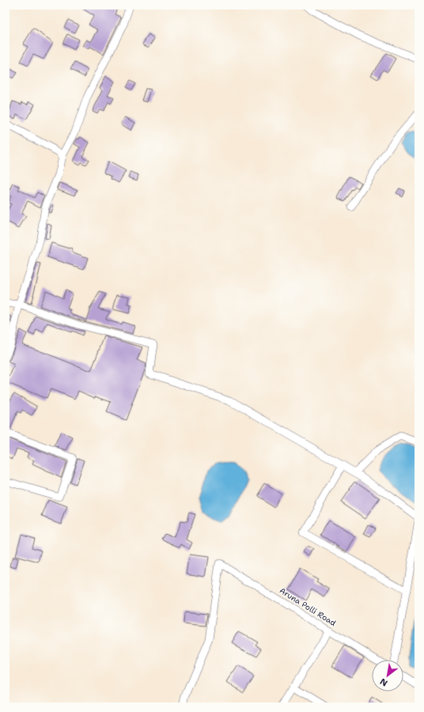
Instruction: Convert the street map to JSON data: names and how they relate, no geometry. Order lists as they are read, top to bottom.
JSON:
{
  "streets": {
    "street": ["Aruna Polli Road"]
  },
  "north": "bottom left"
}
